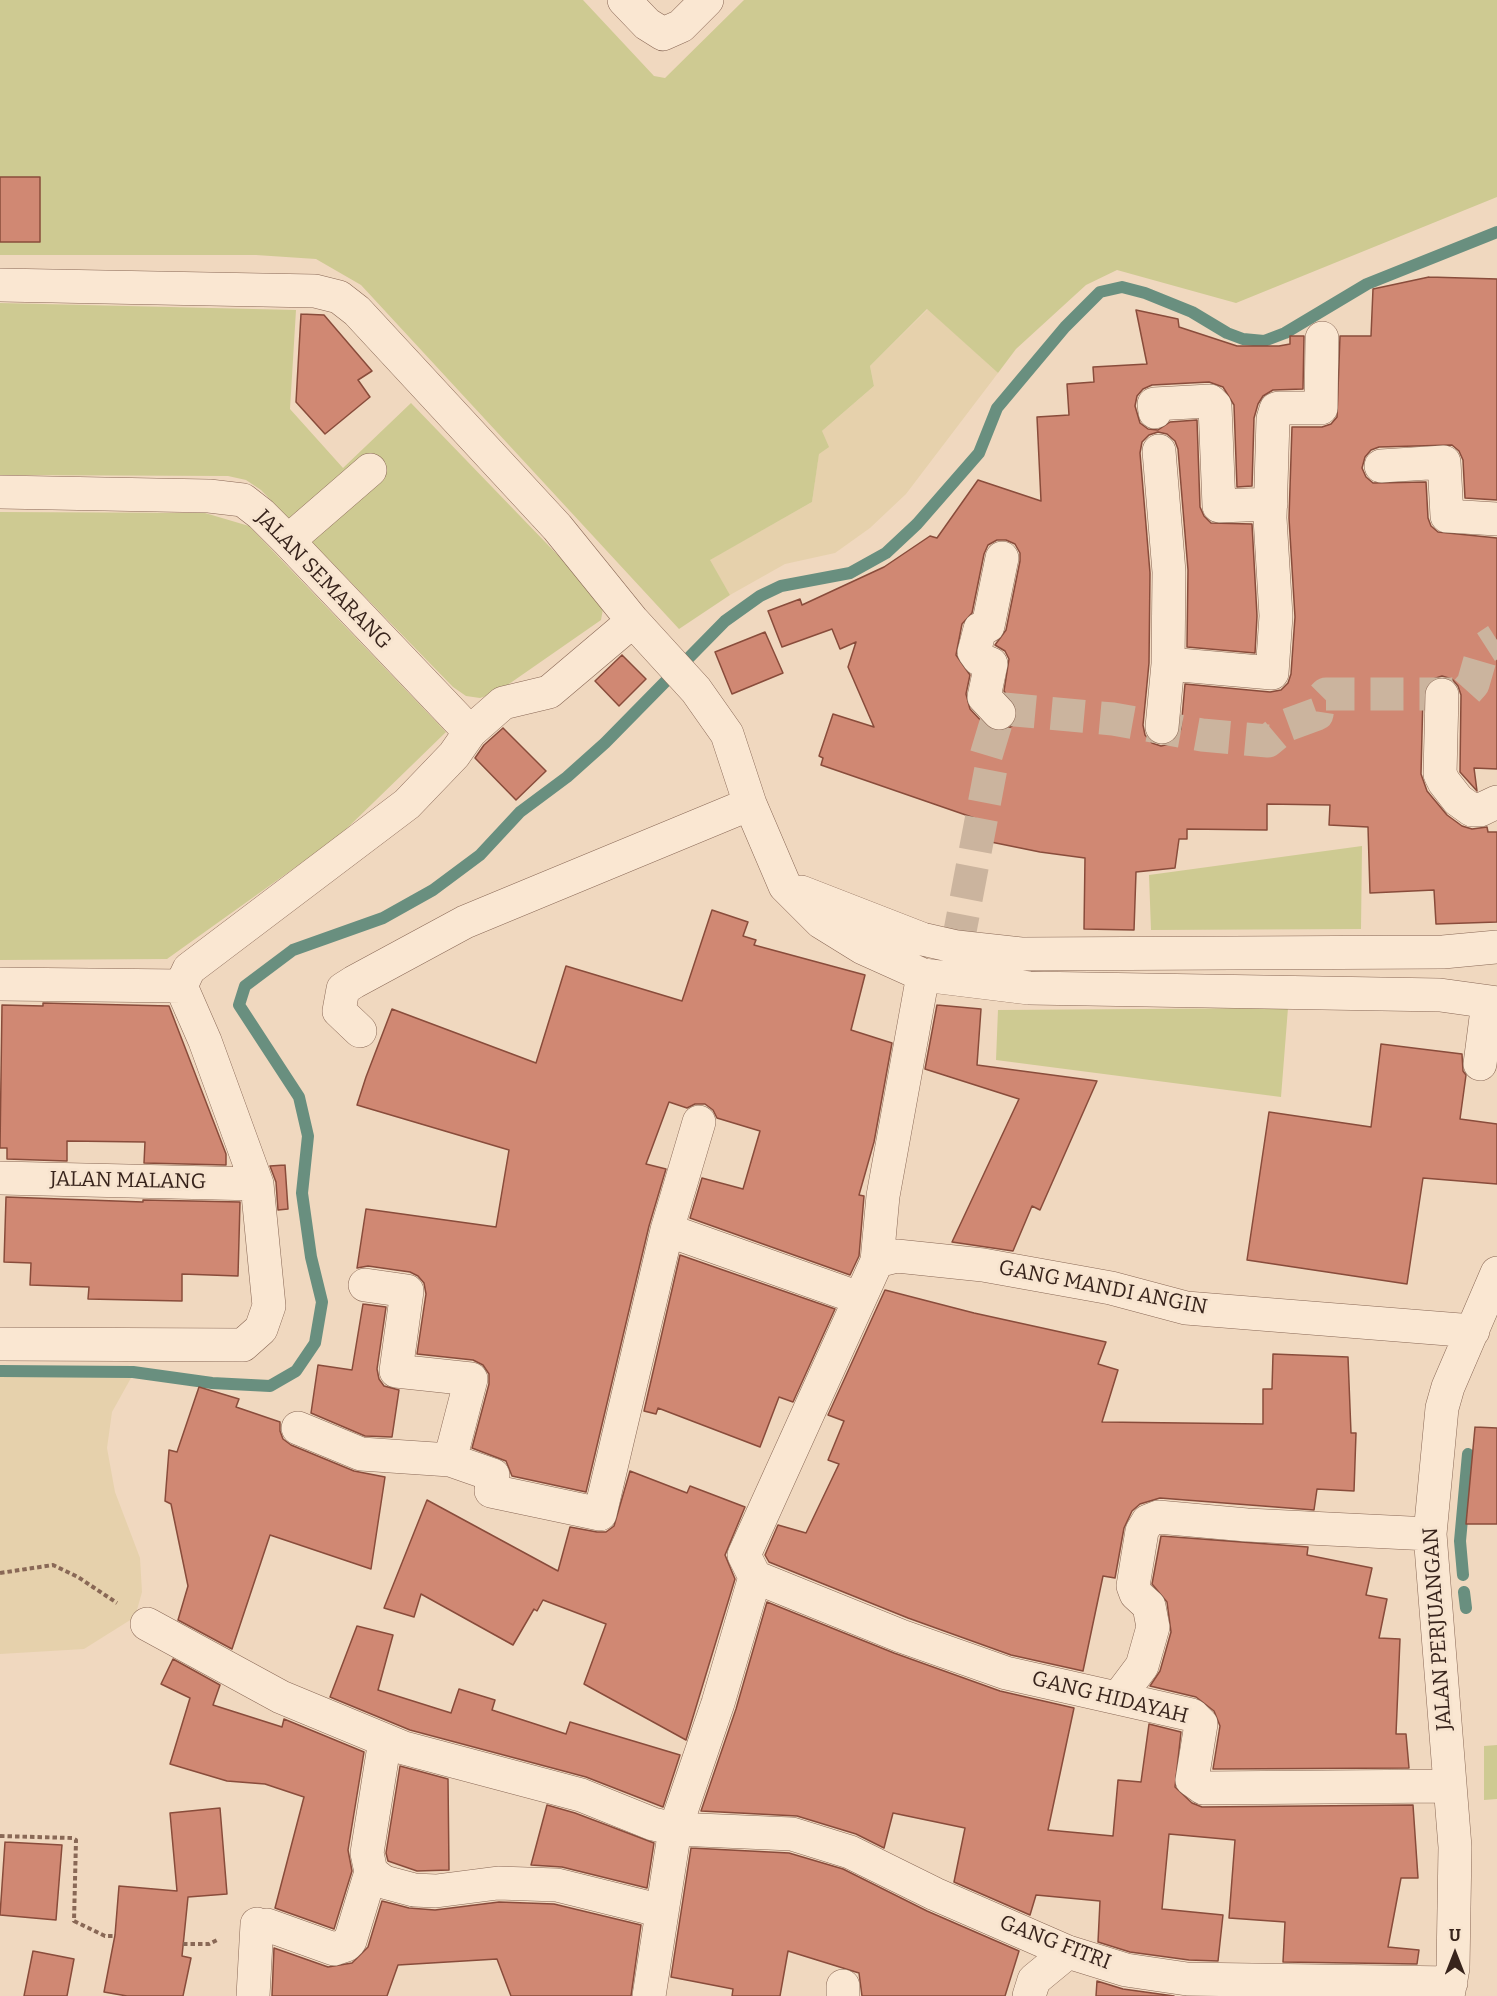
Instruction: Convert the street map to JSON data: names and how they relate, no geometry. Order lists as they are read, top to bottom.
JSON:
{
  "streets": {
    "street": [
      "JALAN SEMARANG",
      "JALAN MALANG",
      "GANG MANDI ANGIN",
      "JALAN PERJUANGAN",
      "GANG HIDAYAH",
      "GANG FITRI"
    ]
  },
  "crossings": [
    ["GANG MANDI ANGIN", "JALAN PERJUANGAN"],
    ["JALAN PERJUANGAN", "GANG HIDAYAH"],
    ["JALAN PERJUANGAN", "GANG FITRI"]
  ],
  "north": "top"
}
